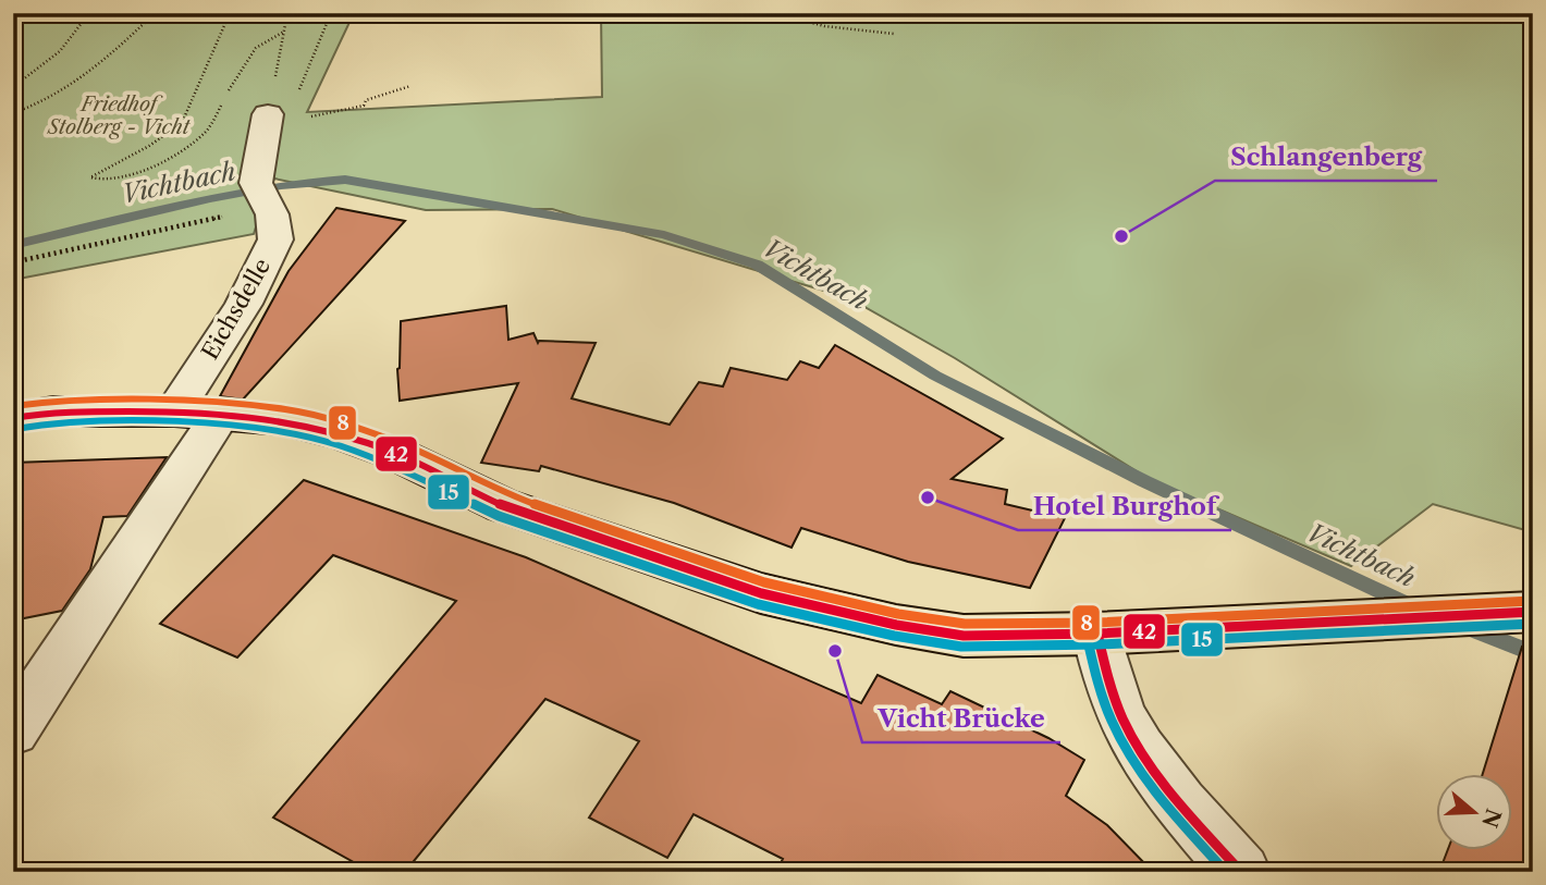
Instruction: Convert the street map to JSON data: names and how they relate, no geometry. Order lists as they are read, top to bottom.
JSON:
{
  "streets": {
    "street": ["Eichsdelle"]
  },
  "water": ["Vichtbach"],
  "parks": ["Friedhof Stolberg - Vicht"],
  "places": ["Schlangenberg", "Hotel Burghof", "Vicht Brücke"],
  "lines": ["transit line 8", "transit line 42", "transit line 15"],
  "north": "right"
}
